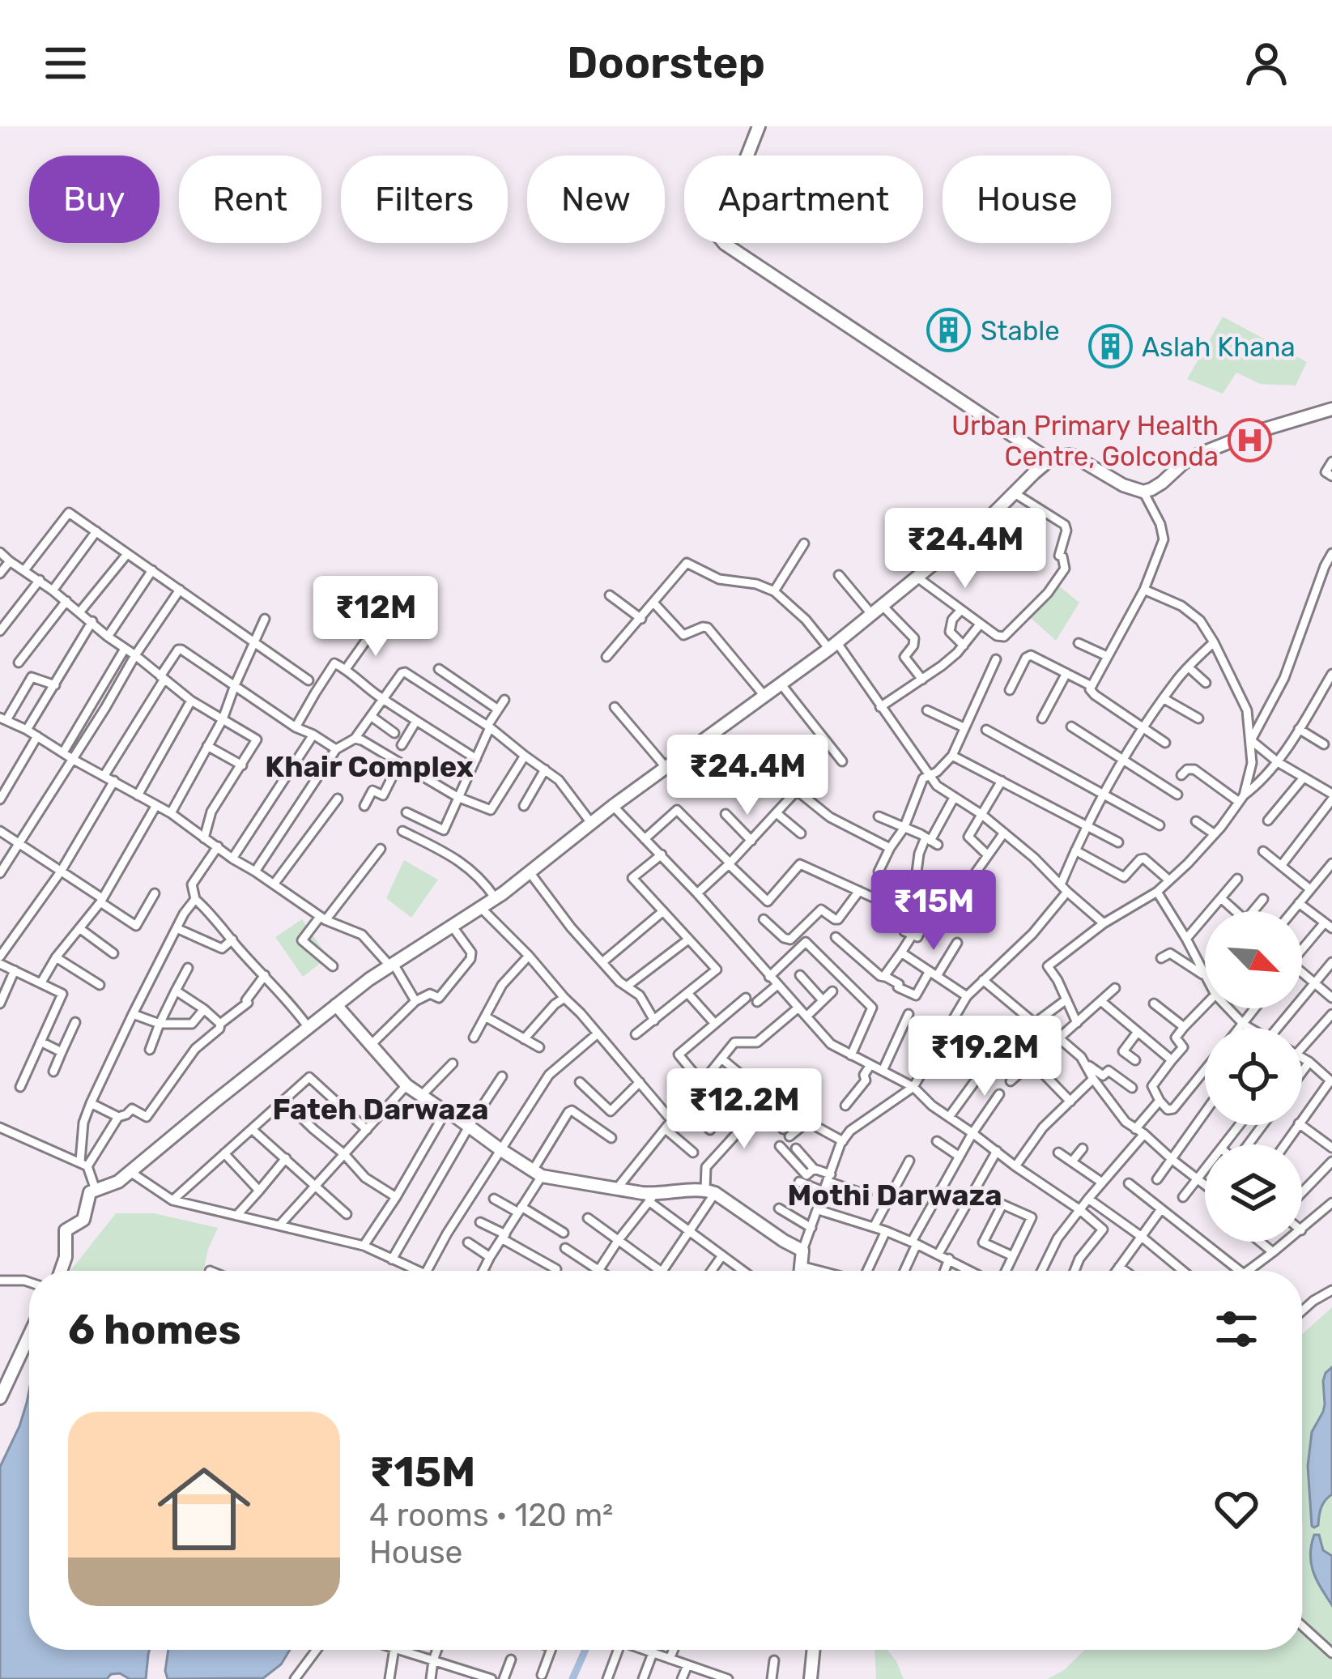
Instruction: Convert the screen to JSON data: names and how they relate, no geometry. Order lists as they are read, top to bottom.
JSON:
{
  "districts": ["Khair Complex", "Fateh Darwaza", "Mothi Darwaza"],
  "places": {
    "building": ["Stable", "Aslah Khana"],
    "hospital": ["Urban Primary Health Centre, Golconda"]
  },
  "north": "bottom right",
  "page": {
    "header": "Doorstep",
    "chip": [
      "Buy",
      "Rent",
      "Filters",
      "New",
      "Apartment",
      "House"
    ],
    "price": [
      "₹24.4M",
      "₹12M",
      "₹24.4M",
      "₹15M",
      "₹19.2M",
      "₹12.2M"
    ],
    "heading": "6 homes",
    "list": [
      {
        "name": "₹15M",
        "note": "4 rooms · 120 m² · House"
      }
    ]
  }
}
